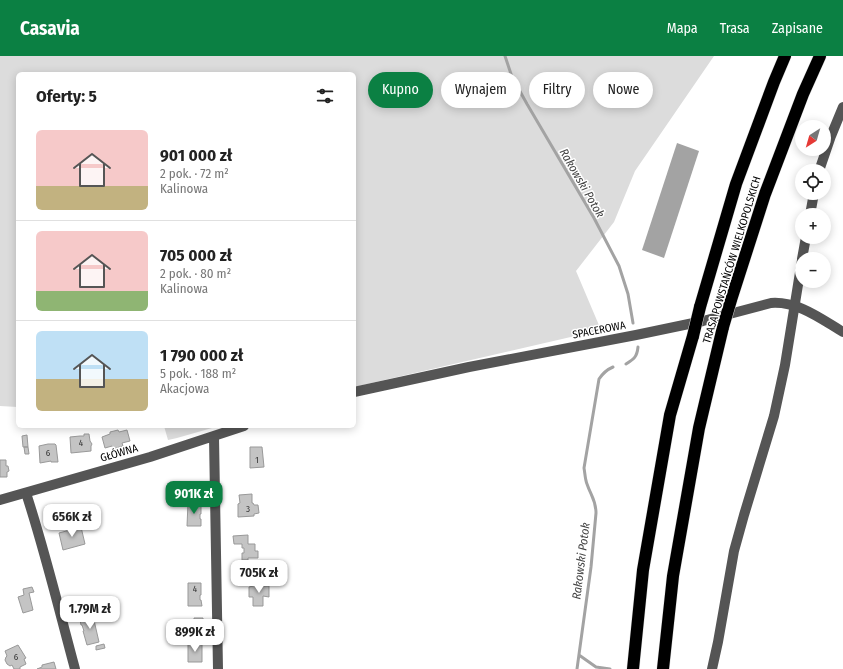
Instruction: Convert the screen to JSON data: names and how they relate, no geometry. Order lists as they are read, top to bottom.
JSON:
{
  "streets": {
    "highway": ["TRASA POWSTAŃCÓW WIELKOPOLSKICH"],
    "street": ["SPACEROWA", "GŁÓWNA"]
  },
  "water": ["Rakowski Potok"],
  "house_numbers": [
    "4",
    "6",
    "1",
    "3",
    "4",
    "6"
  ],
  "north": "bottom left",
  "page": {
    "header": "Casavia",
    "nav": ["Mapa", "Trasa", "Zapisane"],
    "chip": [
      "Kupno",
      "Wynajem",
      "Filtry",
      "Nowe"
    ],
    "heading": "Oferty: 5",
    "map_buttons": ["+", "−"],
    "list": [
      {
        "name": "901 000 zł",
        "note": "2 pok. · 72 m² · Kalinowa"
      },
      {
        "name": "705 000 zł",
        "note": "2 pok. · 80 m² · Kalinowa"
      },
      {
        "name": "1 790 000 zł",
        "note": "5 pok. · 188 m² · Akacjowa"
      }
    ],
    "price": [
      "901K zł",
      "656K zł",
      "705K zł",
      "1.79M zł",
      "899K zł"
    ]
  }
}
